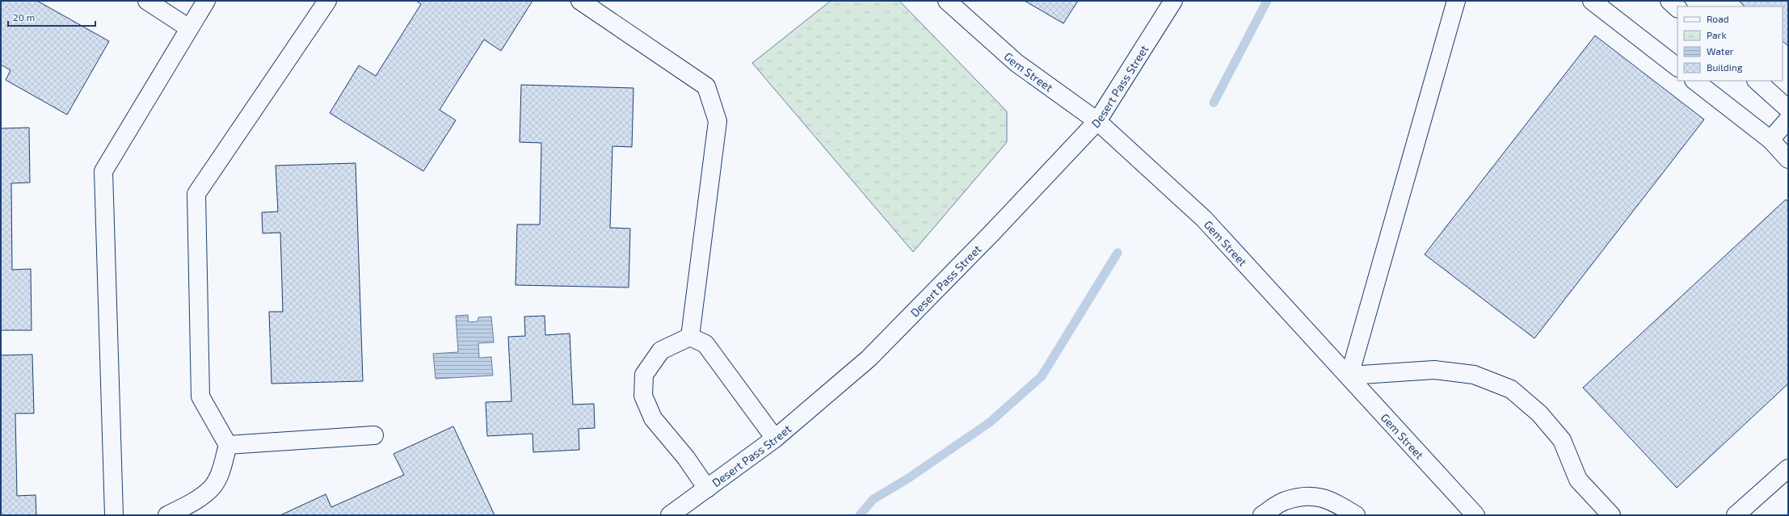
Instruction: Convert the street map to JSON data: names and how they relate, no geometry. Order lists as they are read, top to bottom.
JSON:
{
  "streets": {
    "street": ["Gem Street", "Desert Pass Street"]
  },
  "crossings": [
    ["Gem Street", "Desert Pass Street"]
  ],
  "legend": [
    "Road",
    "Park",
    "Water",
    "Building"
  ],
  "scale_bar": "20 m"
}
